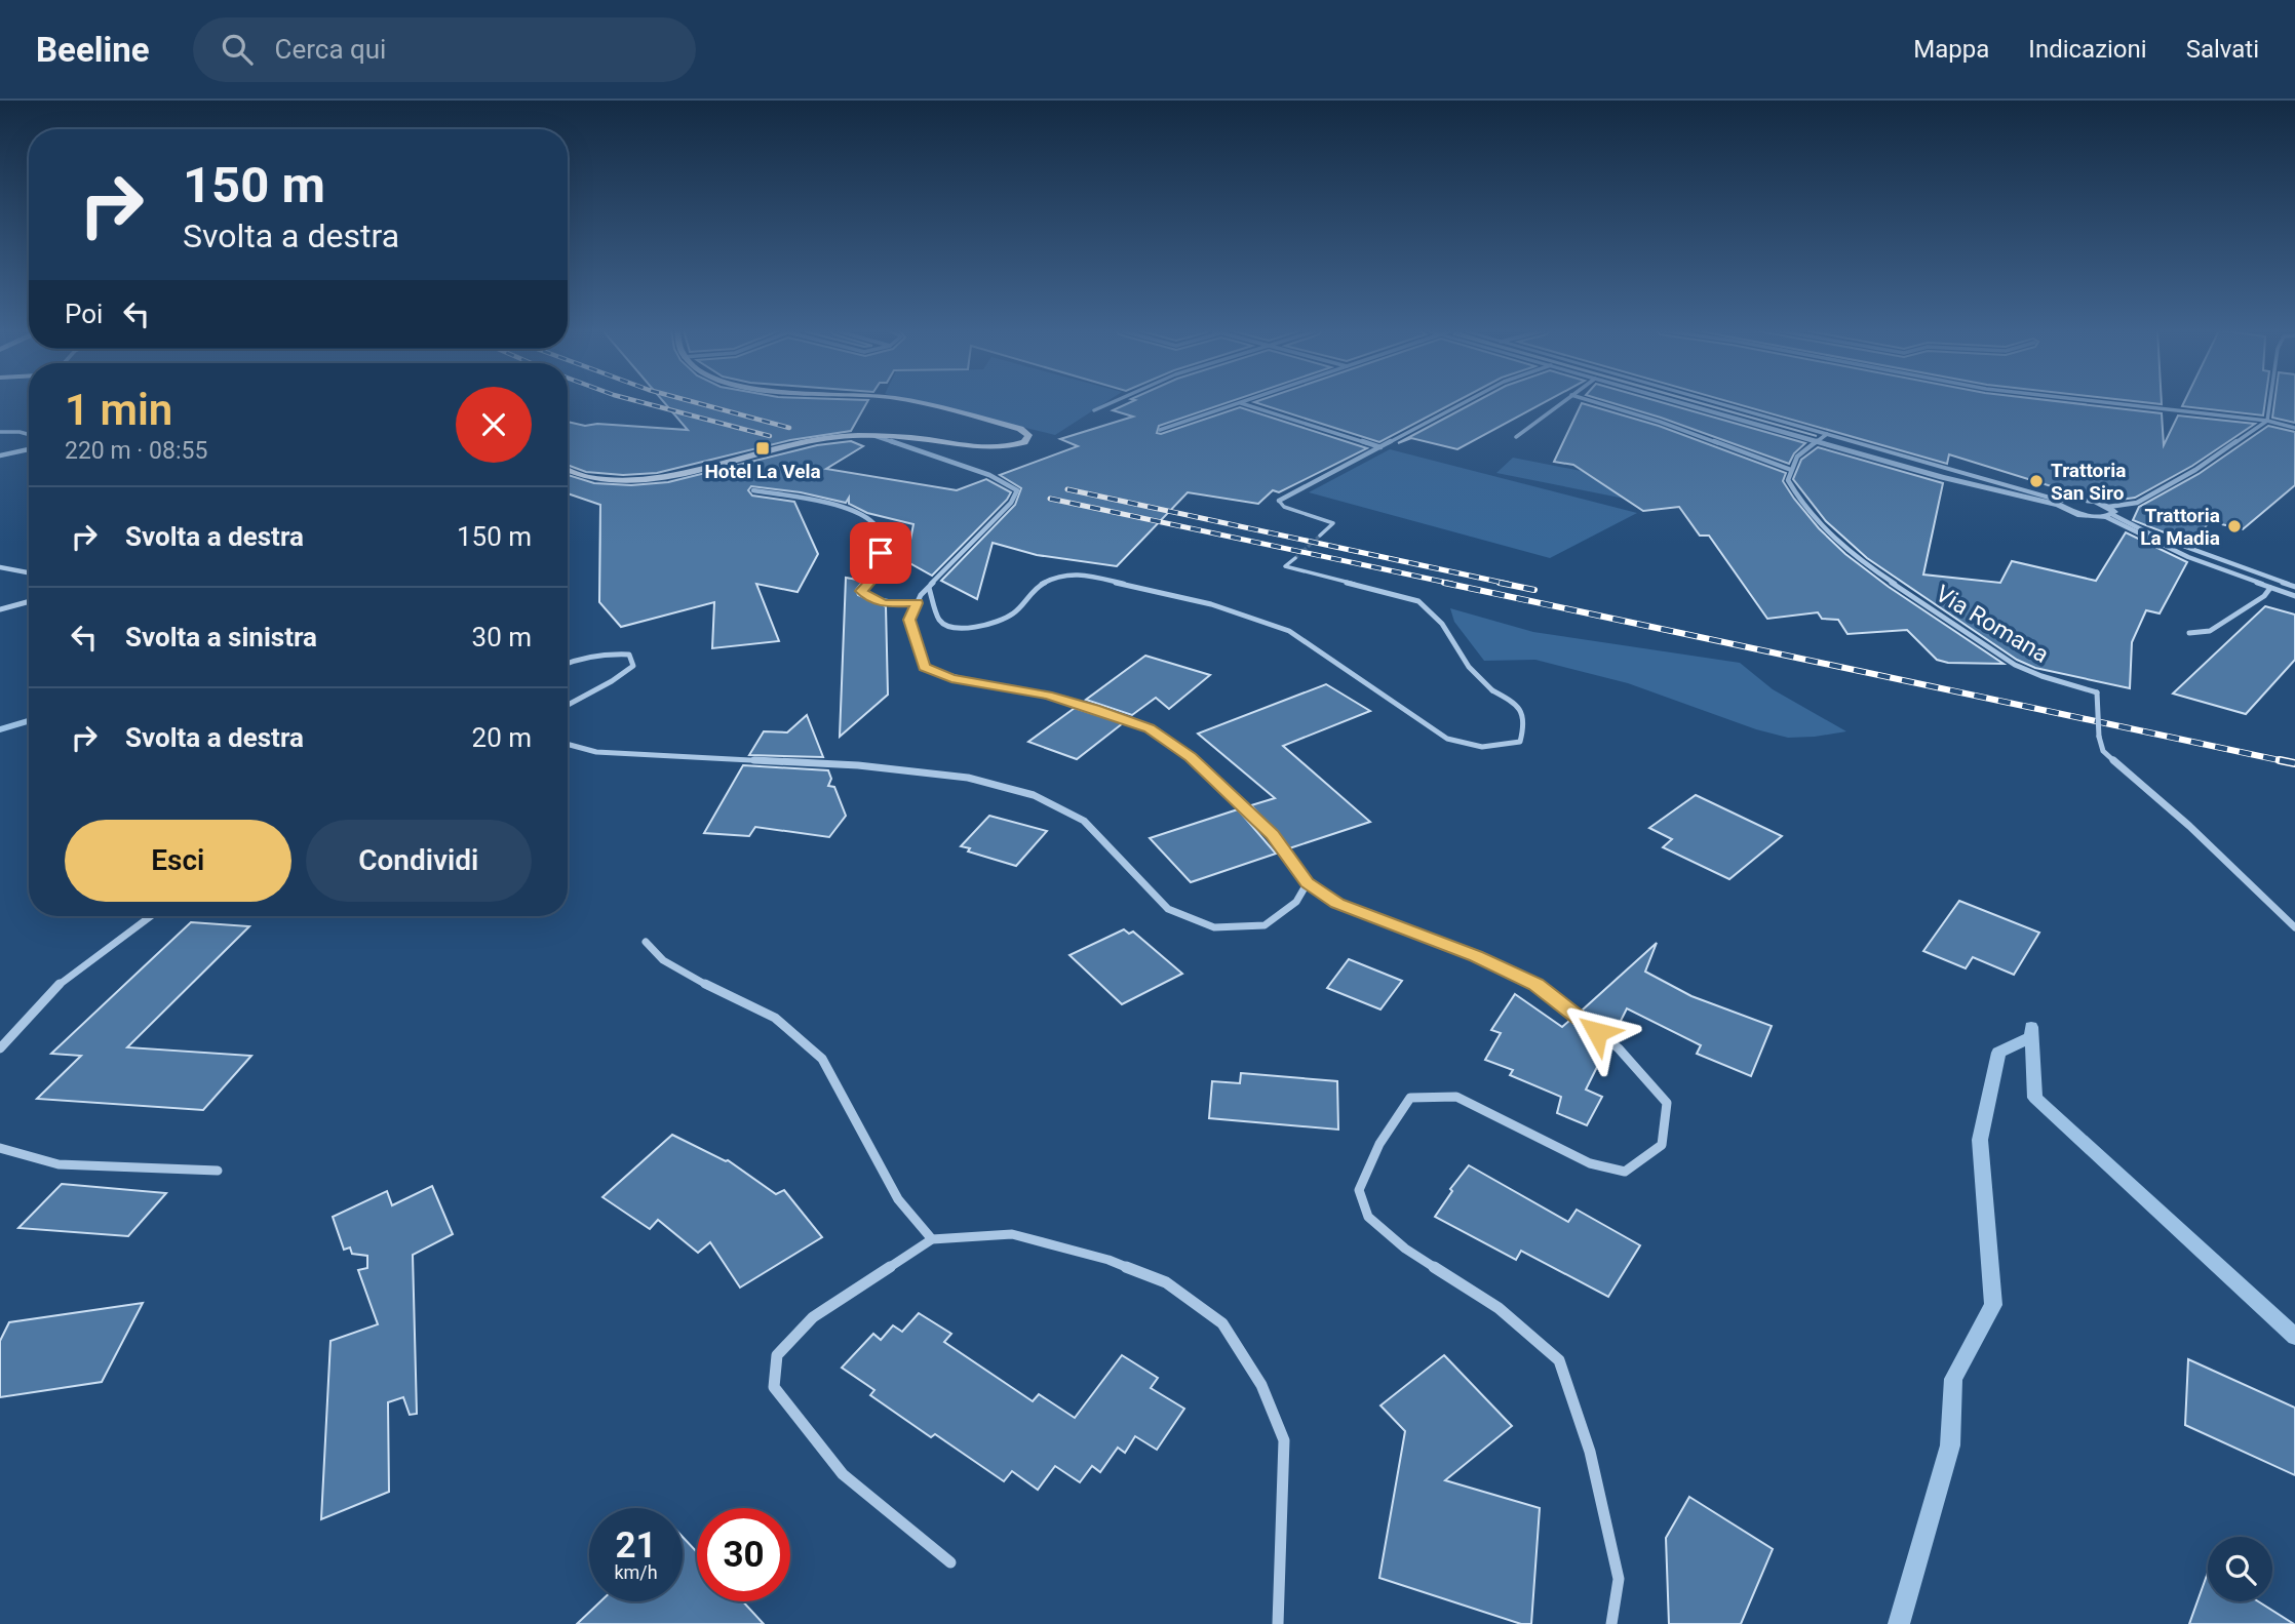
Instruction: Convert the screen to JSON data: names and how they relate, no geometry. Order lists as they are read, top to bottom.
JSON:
{
  "streets": {
    "street": ["Via Romana"]
  },
  "places": {
    "transit": ["Hotel La Vela"],
    "other": ["Trattoria San Siro", "Trattoria La Madia"]
  },
  "page": {
    "header": "Beeline",
    "search": "Cerca qui",
    "nav": ["Mappa", "Indicazioni", "Salvati"],
    "turn": ["150 m", "Svolta a destra"],
    "then": "Poi",
    "heading": ["1 min", "220 m · 08:55"],
    "list": [
      {
        "name": "Svolta a destra",
        "value": "150 m"
      },
      {
        "name": "Svolta a sinistra",
        "value": "30 m"
      },
      {
        "name": "Svolta a destra",
        "value": "20 m"
      }
    ],
    "buttons": ["Esci", "Condividi"],
    "speed": "21 km/h",
    "limit": "30"
  }
}
